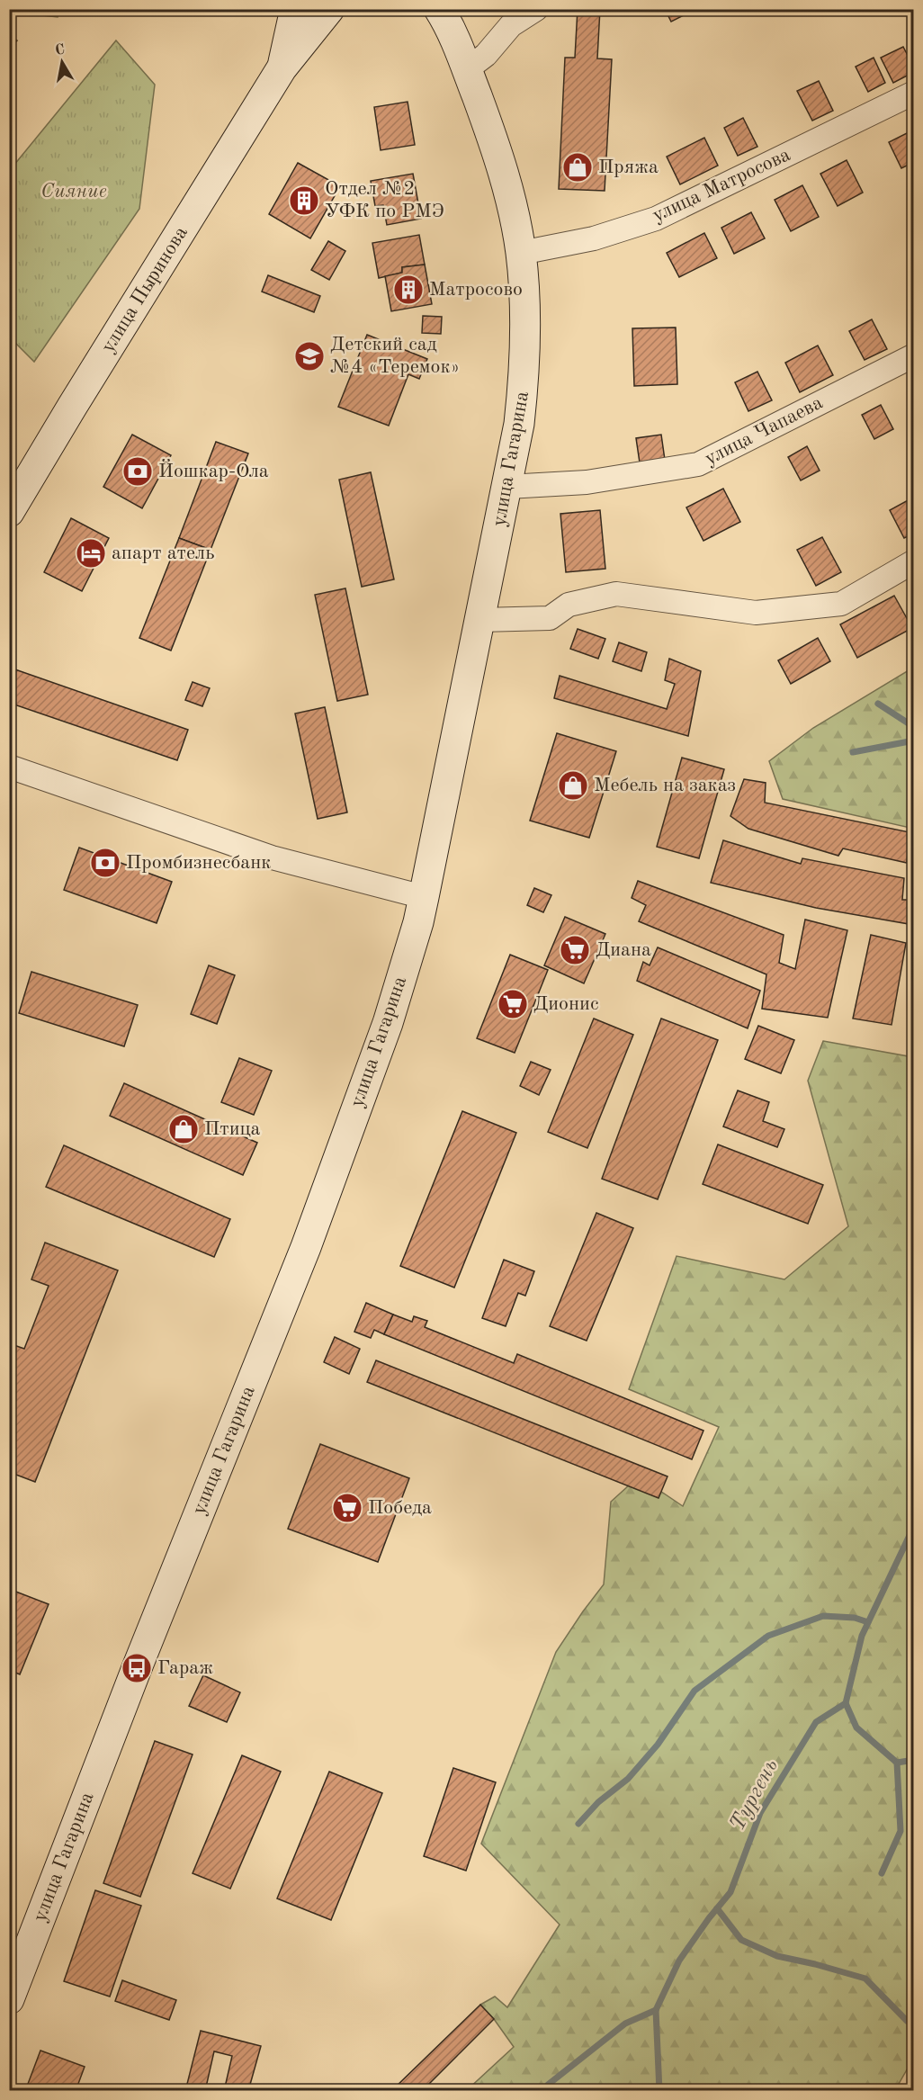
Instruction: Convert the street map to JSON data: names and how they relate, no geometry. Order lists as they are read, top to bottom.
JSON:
{
  "streets": {
    "street": [
      "улица Матросова",
      "улица Пыринова",
      "улица Чапаева",
      "улица Гагарина"
    ]
  },
  "crossings": [
    ["улица Матросова", "улица Гагарина"],
    ["улица Чапаева", "улица Гагарина"]
  ],
  "water": ["Тургень"],
  "parks": ["Сияние"],
  "places": {
    "shop": ["Пряжа", "Мебель на заказ", "Птица"],
    "building": ["Отдел №2 УФК по РМЭ", "Матросово"],
    "school or university": ["Детский сад №4 «Теремок»"],
    "bank": ["Йошкар-Ола", "Промбизнесбанк"],
    "hotel": ["апарт атель"],
    "supermarket": ["Диана", "Дионис", "Победа"],
    "bus stop": ["Гараж"]
  },
  "north": "top"
}
